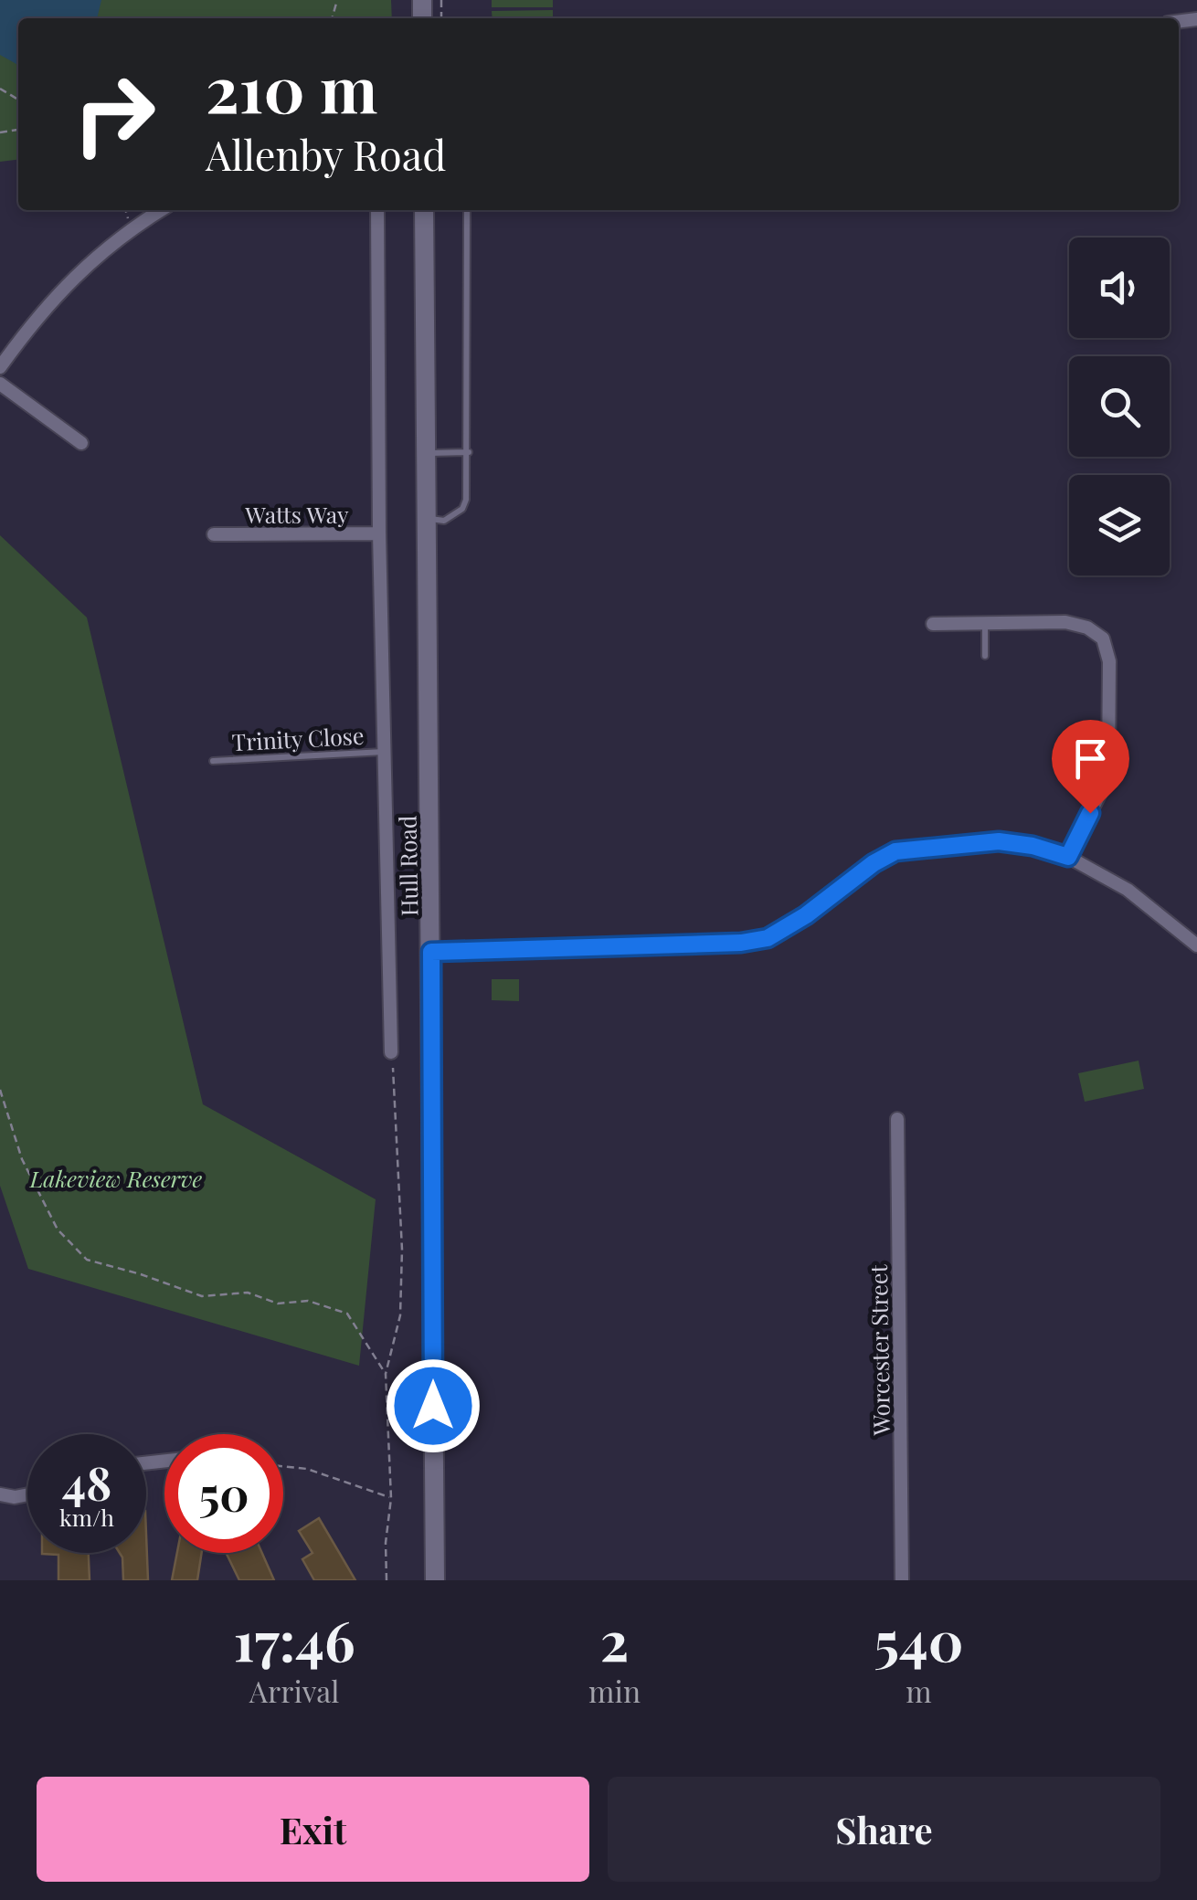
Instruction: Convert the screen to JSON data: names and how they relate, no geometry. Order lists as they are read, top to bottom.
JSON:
{
  "streets": {
    "main road": ["Hull Road"],
    "street": ["Watts Way", "Worcester Street"],
    "lane": ["Trinity Close"]
  },
  "crossings": [
    ["Watts Way", "Hull Road"],
    ["Trinity Close", "Hull Road"]
  ],
  "parks": ["Lakeview Reserve"],
  "page": {
    "turn": ["210 m", "Allenby Road"],
    "speed": "48 km/h",
    "limit": "50",
    "eta": [
      "17:46",
      "Arrival",
      "2",
      "min",
      "540",
      "m"
    ],
    "buttons": ["Exit", "Share"]
  }
}
